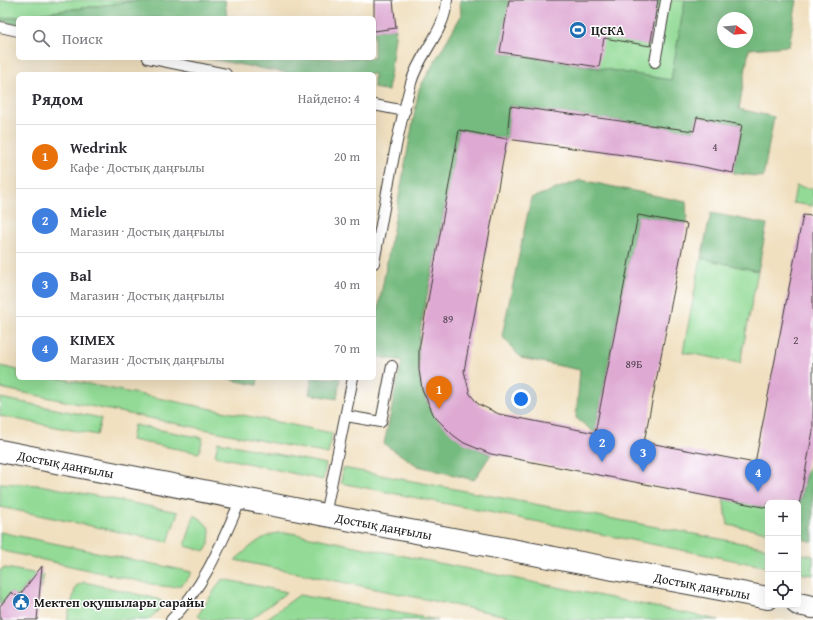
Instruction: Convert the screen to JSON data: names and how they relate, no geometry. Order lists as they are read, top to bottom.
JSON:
{
  "streets": {
    "main road": ["Достық даңғылы"]
  },
  "places": {
    "sports": ["ЦСКА"],
    "public building": ["Мектеп оқушылары сарайы"]
  },
  "house_numbers": [
    "4",
    "89",
    "2",
    "89Б"
  ],
  "north": "right",
  "page": {
    "search": "Поиск",
    "heading": ["Рядом", "Найдено: 4"],
    "list": [
      {
        "mark": "1",
        "name": "Wedrink",
        "note": "Кафе · Достық даңғылы",
        "value": "20 m"
      },
      {
        "mark": "2",
        "name": "Miele",
        "note": "Магазин · Достық даңғылы",
        "value": "30 m"
      },
      {
        "mark": "3",
        "name": "Bal",
        "note": "Магазин · Достық даңғылы",
        "value": "40 m"
      },
      {
        "mark": "4",
        "name": "KIMEX",
        "note": "Магазин · Достық даңғылы",
        "value": "70 m"
      }
    ],
    "pins": [
      "1",
      "2",
      "3",
      "4"
    ],
    "map_buttons": ["+", "−"]
  }
}
